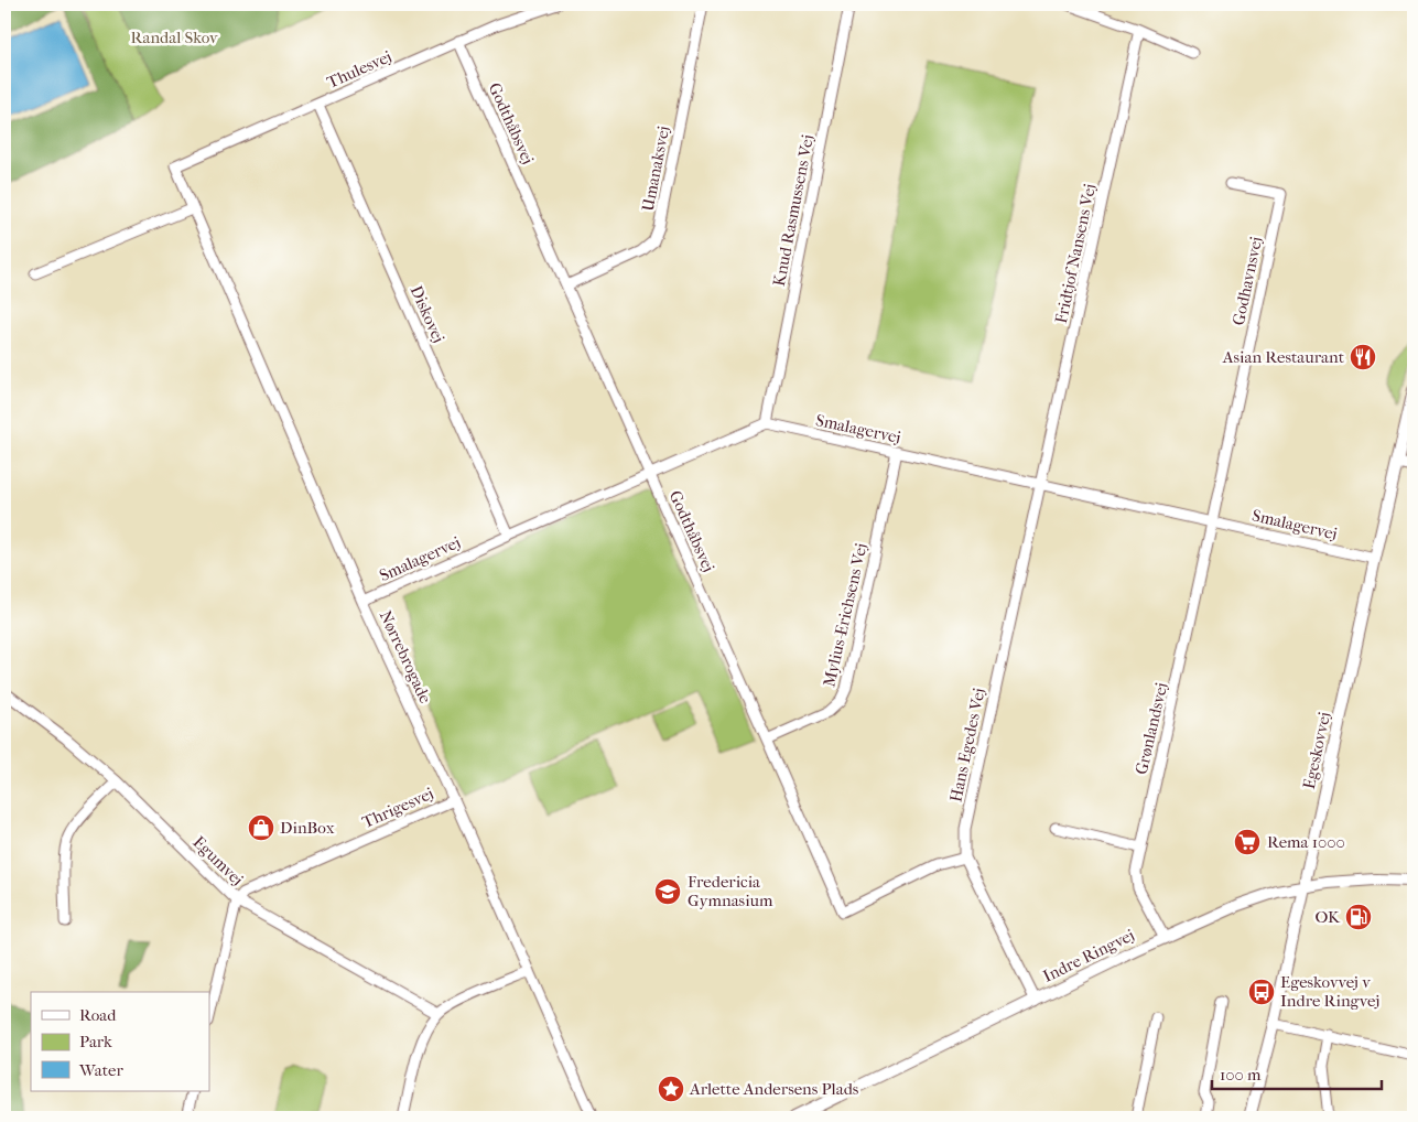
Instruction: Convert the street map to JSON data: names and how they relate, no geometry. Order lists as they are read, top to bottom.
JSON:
{
  "streets": {
    "street": [
      "Thulesvej",
      "Godthåbsvej",
      "Umanaksvej",
      "Knud Rasmussens Vej",
      "Fridtjof Nansens Vej",
      "Godhavnsvej",
      "Diskovej",
      "Smalagervej",
      "Mylius-Erichsens Vej",
      "Nørrebrogade",
      "Grønlandsvej",
      "Hans Egedes Vej",
      "Egeskovvej",
      "Thrigesvej",
      "Egumvej",
      "Indre Ringvej"
    ]
  },
  "crossings": [
    ["Thulesvej", "Godthåbsvej"],
    ["Thulesvej", "Diskovej"],
    ["Thulesvej", "Nørrebrogade"],
    ["Godthåbsvej", "Umanaksvej"],
    ["Godthåbsvej", "Smalagervej"],
    ["Godthåbsvej", "Mylius-Erichsens Vej"],
    ["Godthåbsvej", "Hans Egedes Vej"],
    ["Knud Rasmussens Vej", "Smalagervej"],
    ["Fridtjof Nansens Vej", "Smalagervej"],
    ["Fridtjof Nansens Vej", "Hans Egedes Vej"],
    ["Godhavnsvej", "Smalagervej"],
    ["Godhavnsvej", "Grønlandsvej"],
    ["Diskovej", "Smalagervej"],
    ["Smalagervej", "Mylius-Erichsens Vej"],
    ["Smalagervej", "Nørrebrogade"],
    ["Smalagervej", "Grønlandsvej"],
    ["Smalagervej", "Hans Egedes Vej"],
    ["Smalagervej", "Egeskovvej"],
    ["Nørrebrogade", "Thrigesvej"],
    ["Grønlandsvej", "Indre Ringvej"],
    ["Hans Egedes Vej", "Indre Ringvej"],
    ["Egeskovvej", "Indre Ringvej"],
    ["Thrigesvej", "Egumvej"]
  ],
  "parks": ["Randal Skov"],
  "places": {
    "restaurant": ["Asian Restaurant"],
    "shop": ["DinBox"],
    "supermarket": ["Rema 1000"],
    "school or university": ["Fredericia Gymnasium"],
    "fuel station": ["OK"],
    "bus stop": ["Egeskovvej v Indre Ringvej"],
    "place": ["Arlette Andersens Plads"]
  },
  "legend": ["Road", "Park", "Water"],
  "scale_bar": "100 m"
}
